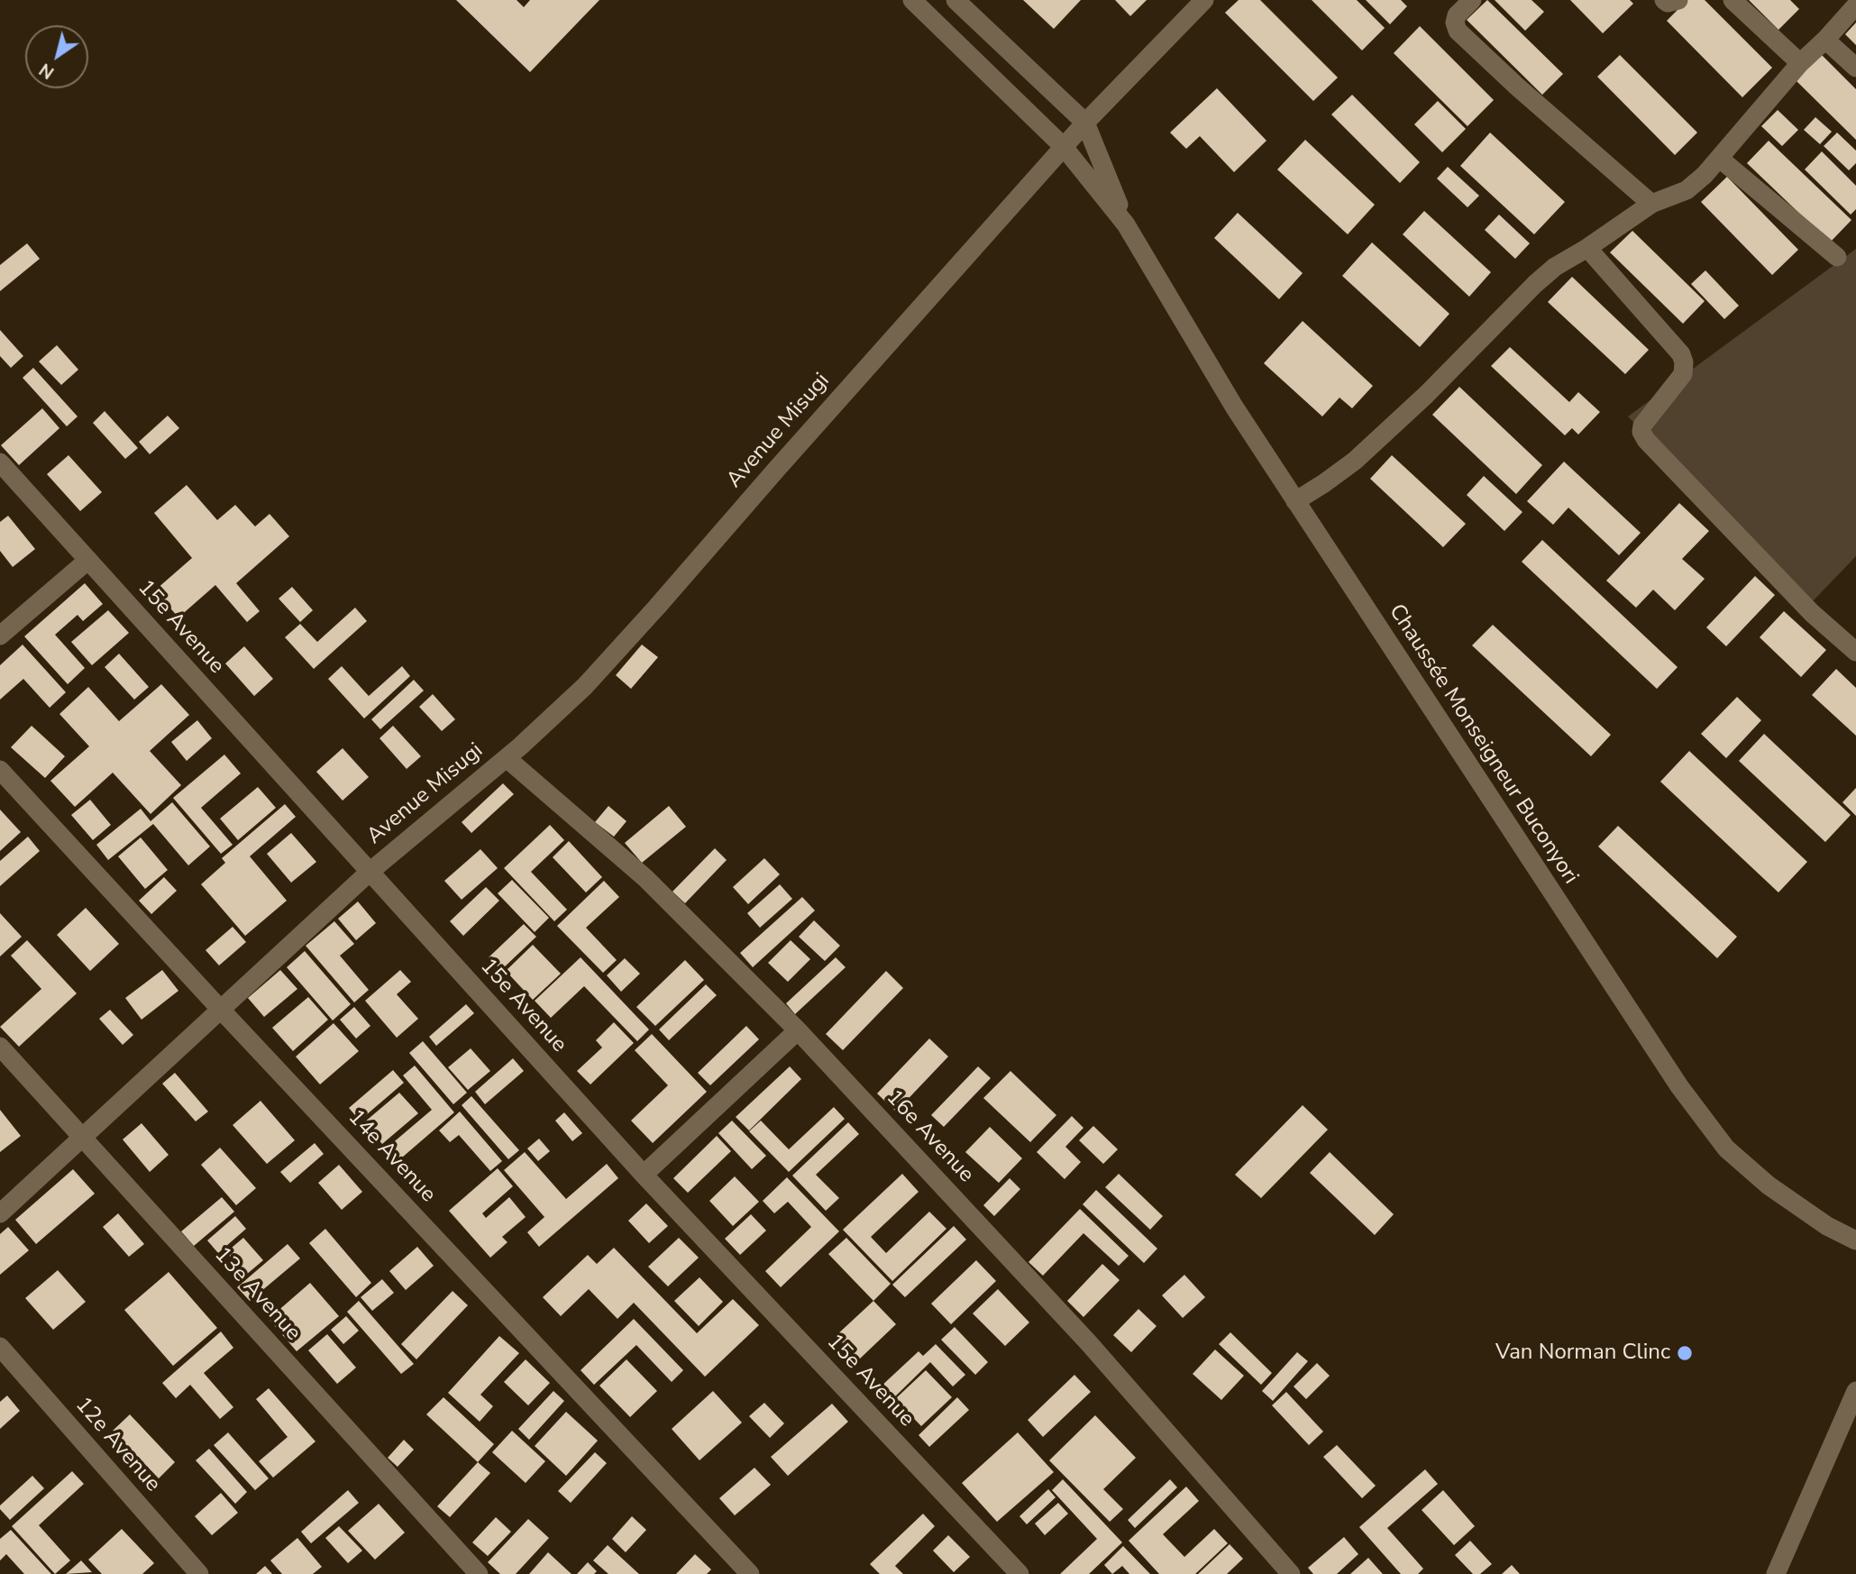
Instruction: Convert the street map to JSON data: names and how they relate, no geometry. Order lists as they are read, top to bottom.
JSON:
{
  "streets": {
    "street": [
      "Avenue Misugi",
      "15e Avenue",
      "Chaussée Monseigneur Buconyori",
      "16e Avenue",
      "14e Avenue",
      "13e Avenue",
      "12e Avenue"
    ]
  },
  "crossings": [
    ["Avenue Misugi", "15e Avenue"],
    ["Avenue Misugi", "Chaussée Monseigneur Buconyori"],
    ["Avenue Misugi", "16e Avenue"],
    ["Avenue Misugi", "14e Avenue"],
    ["Avenue Misugi", "13e Avenue"]
  ],
  "places": ["Van Norman Clinc"],
  "north": "bottom left"
}
